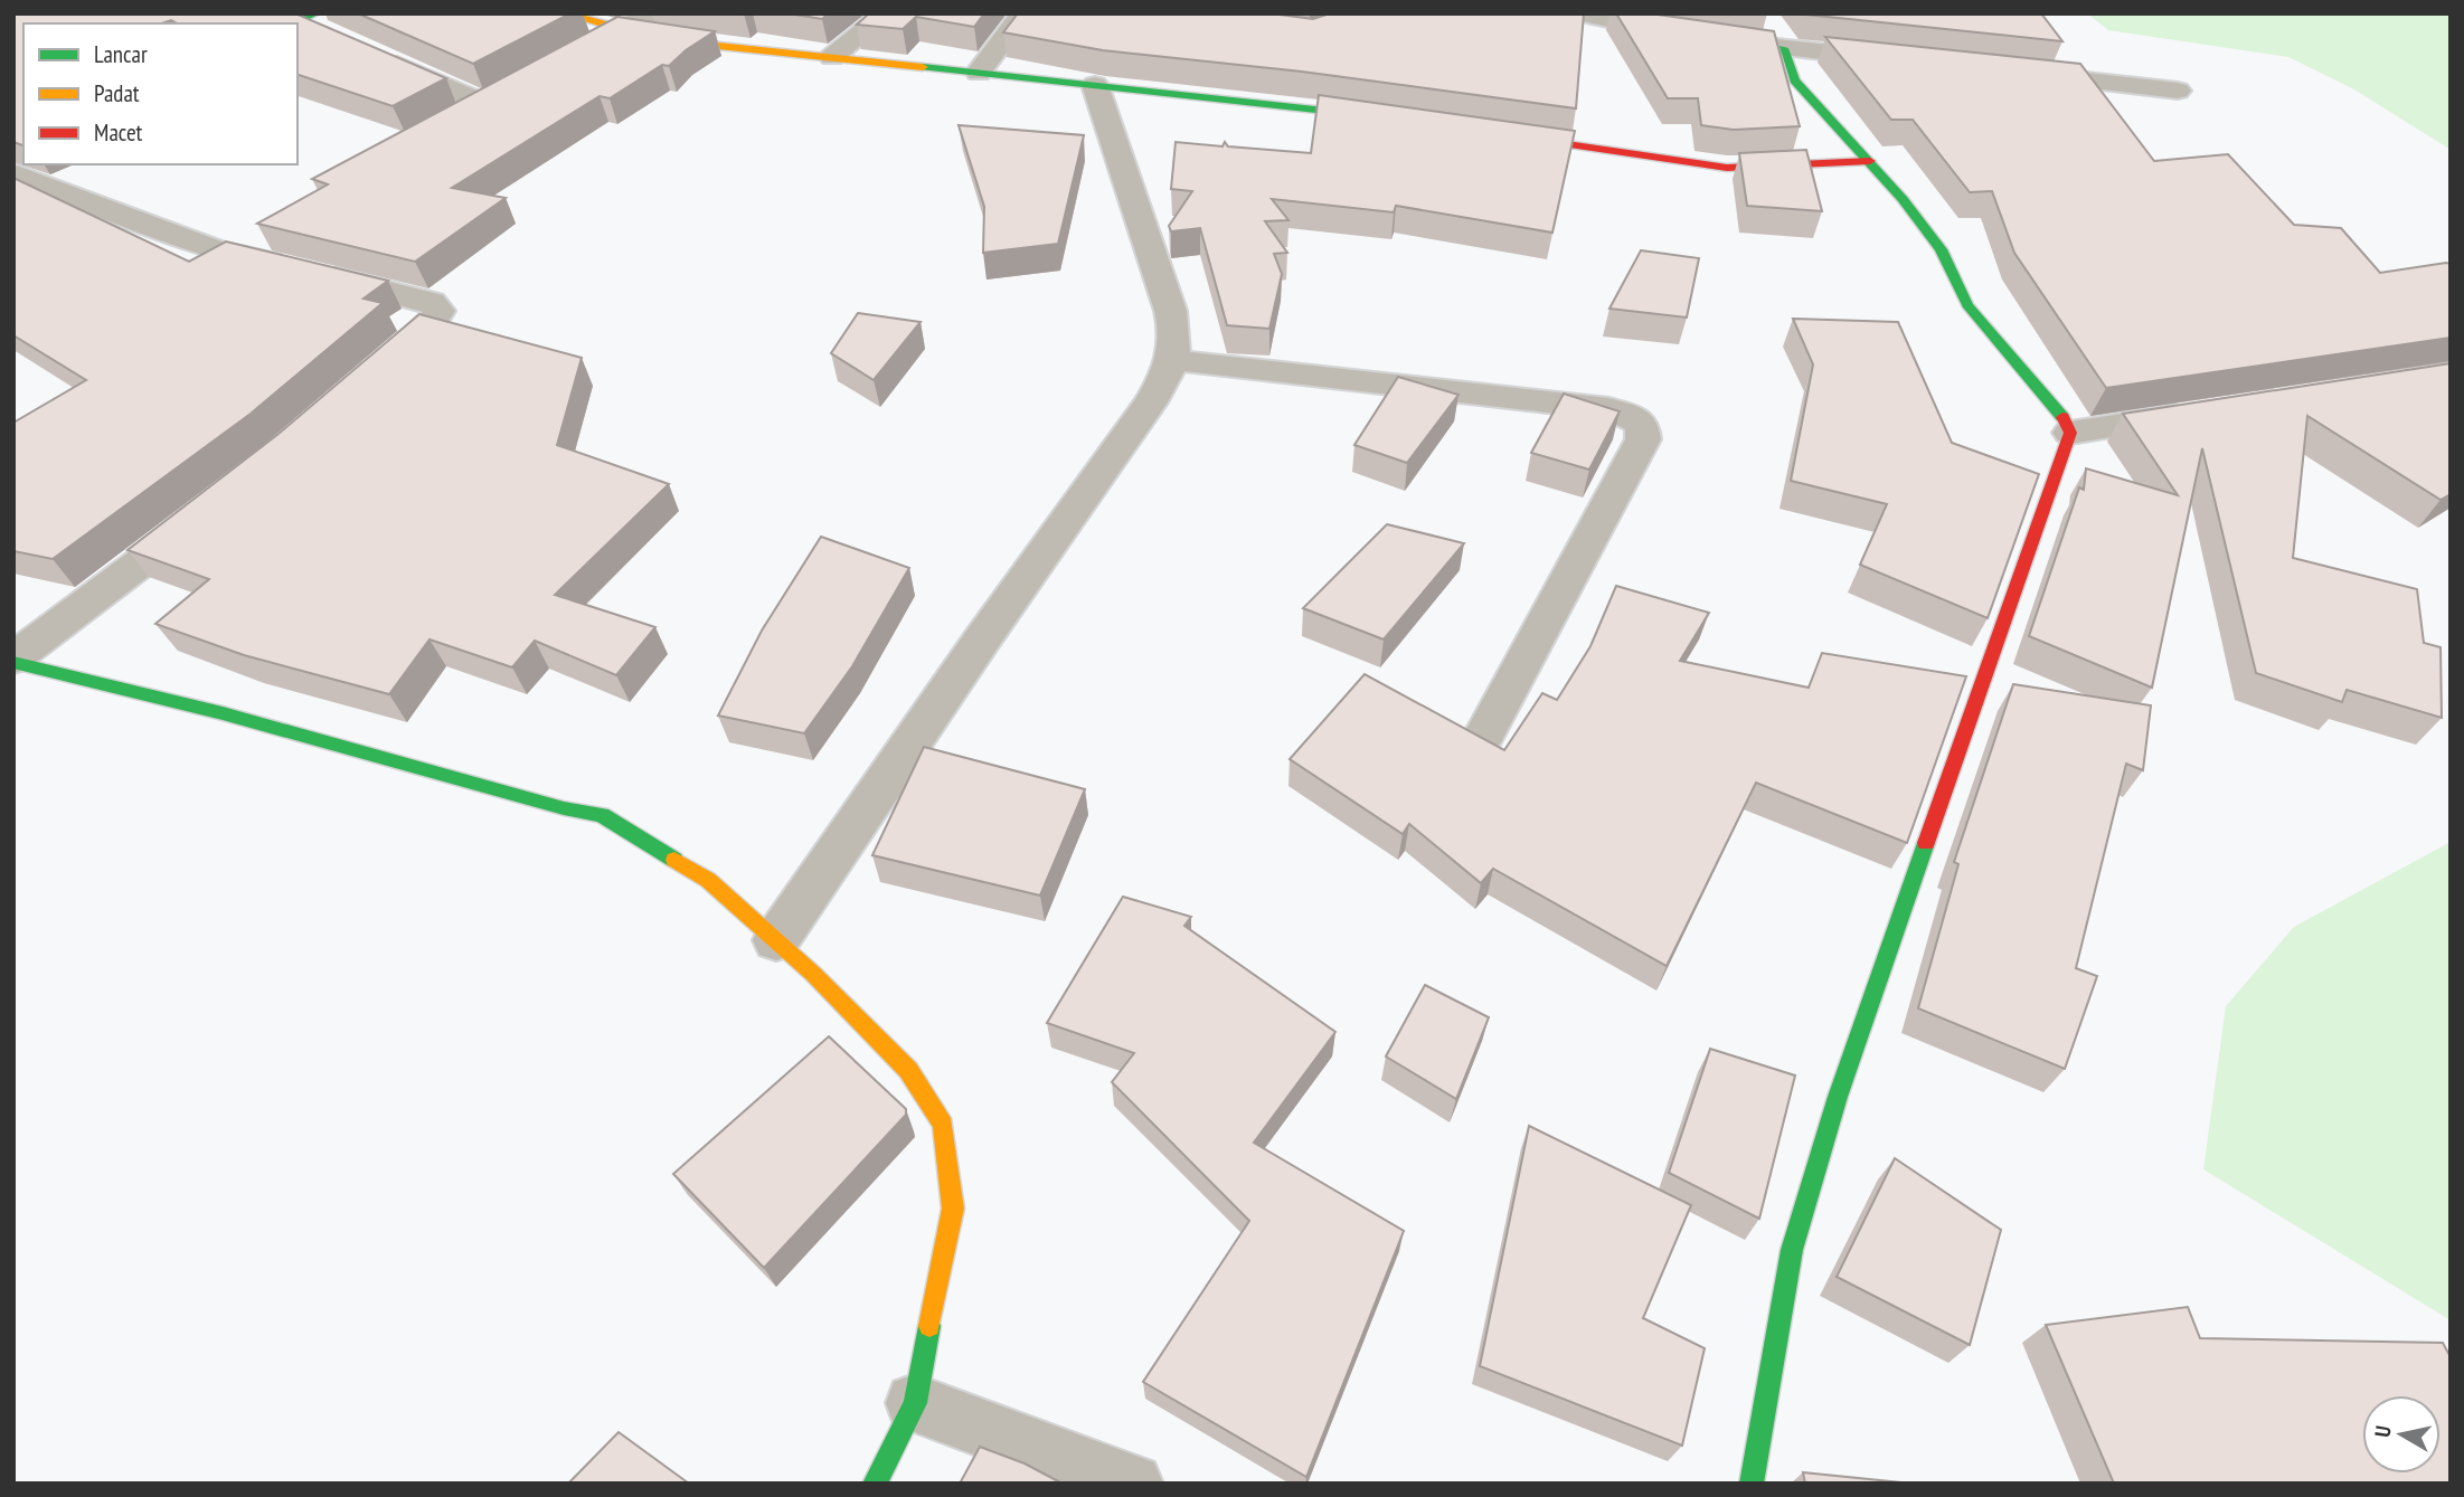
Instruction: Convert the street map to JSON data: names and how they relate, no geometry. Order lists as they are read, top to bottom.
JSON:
{
  "legend": ["Lancar", "Padat", "Macet"],
  "north": "left"
}
